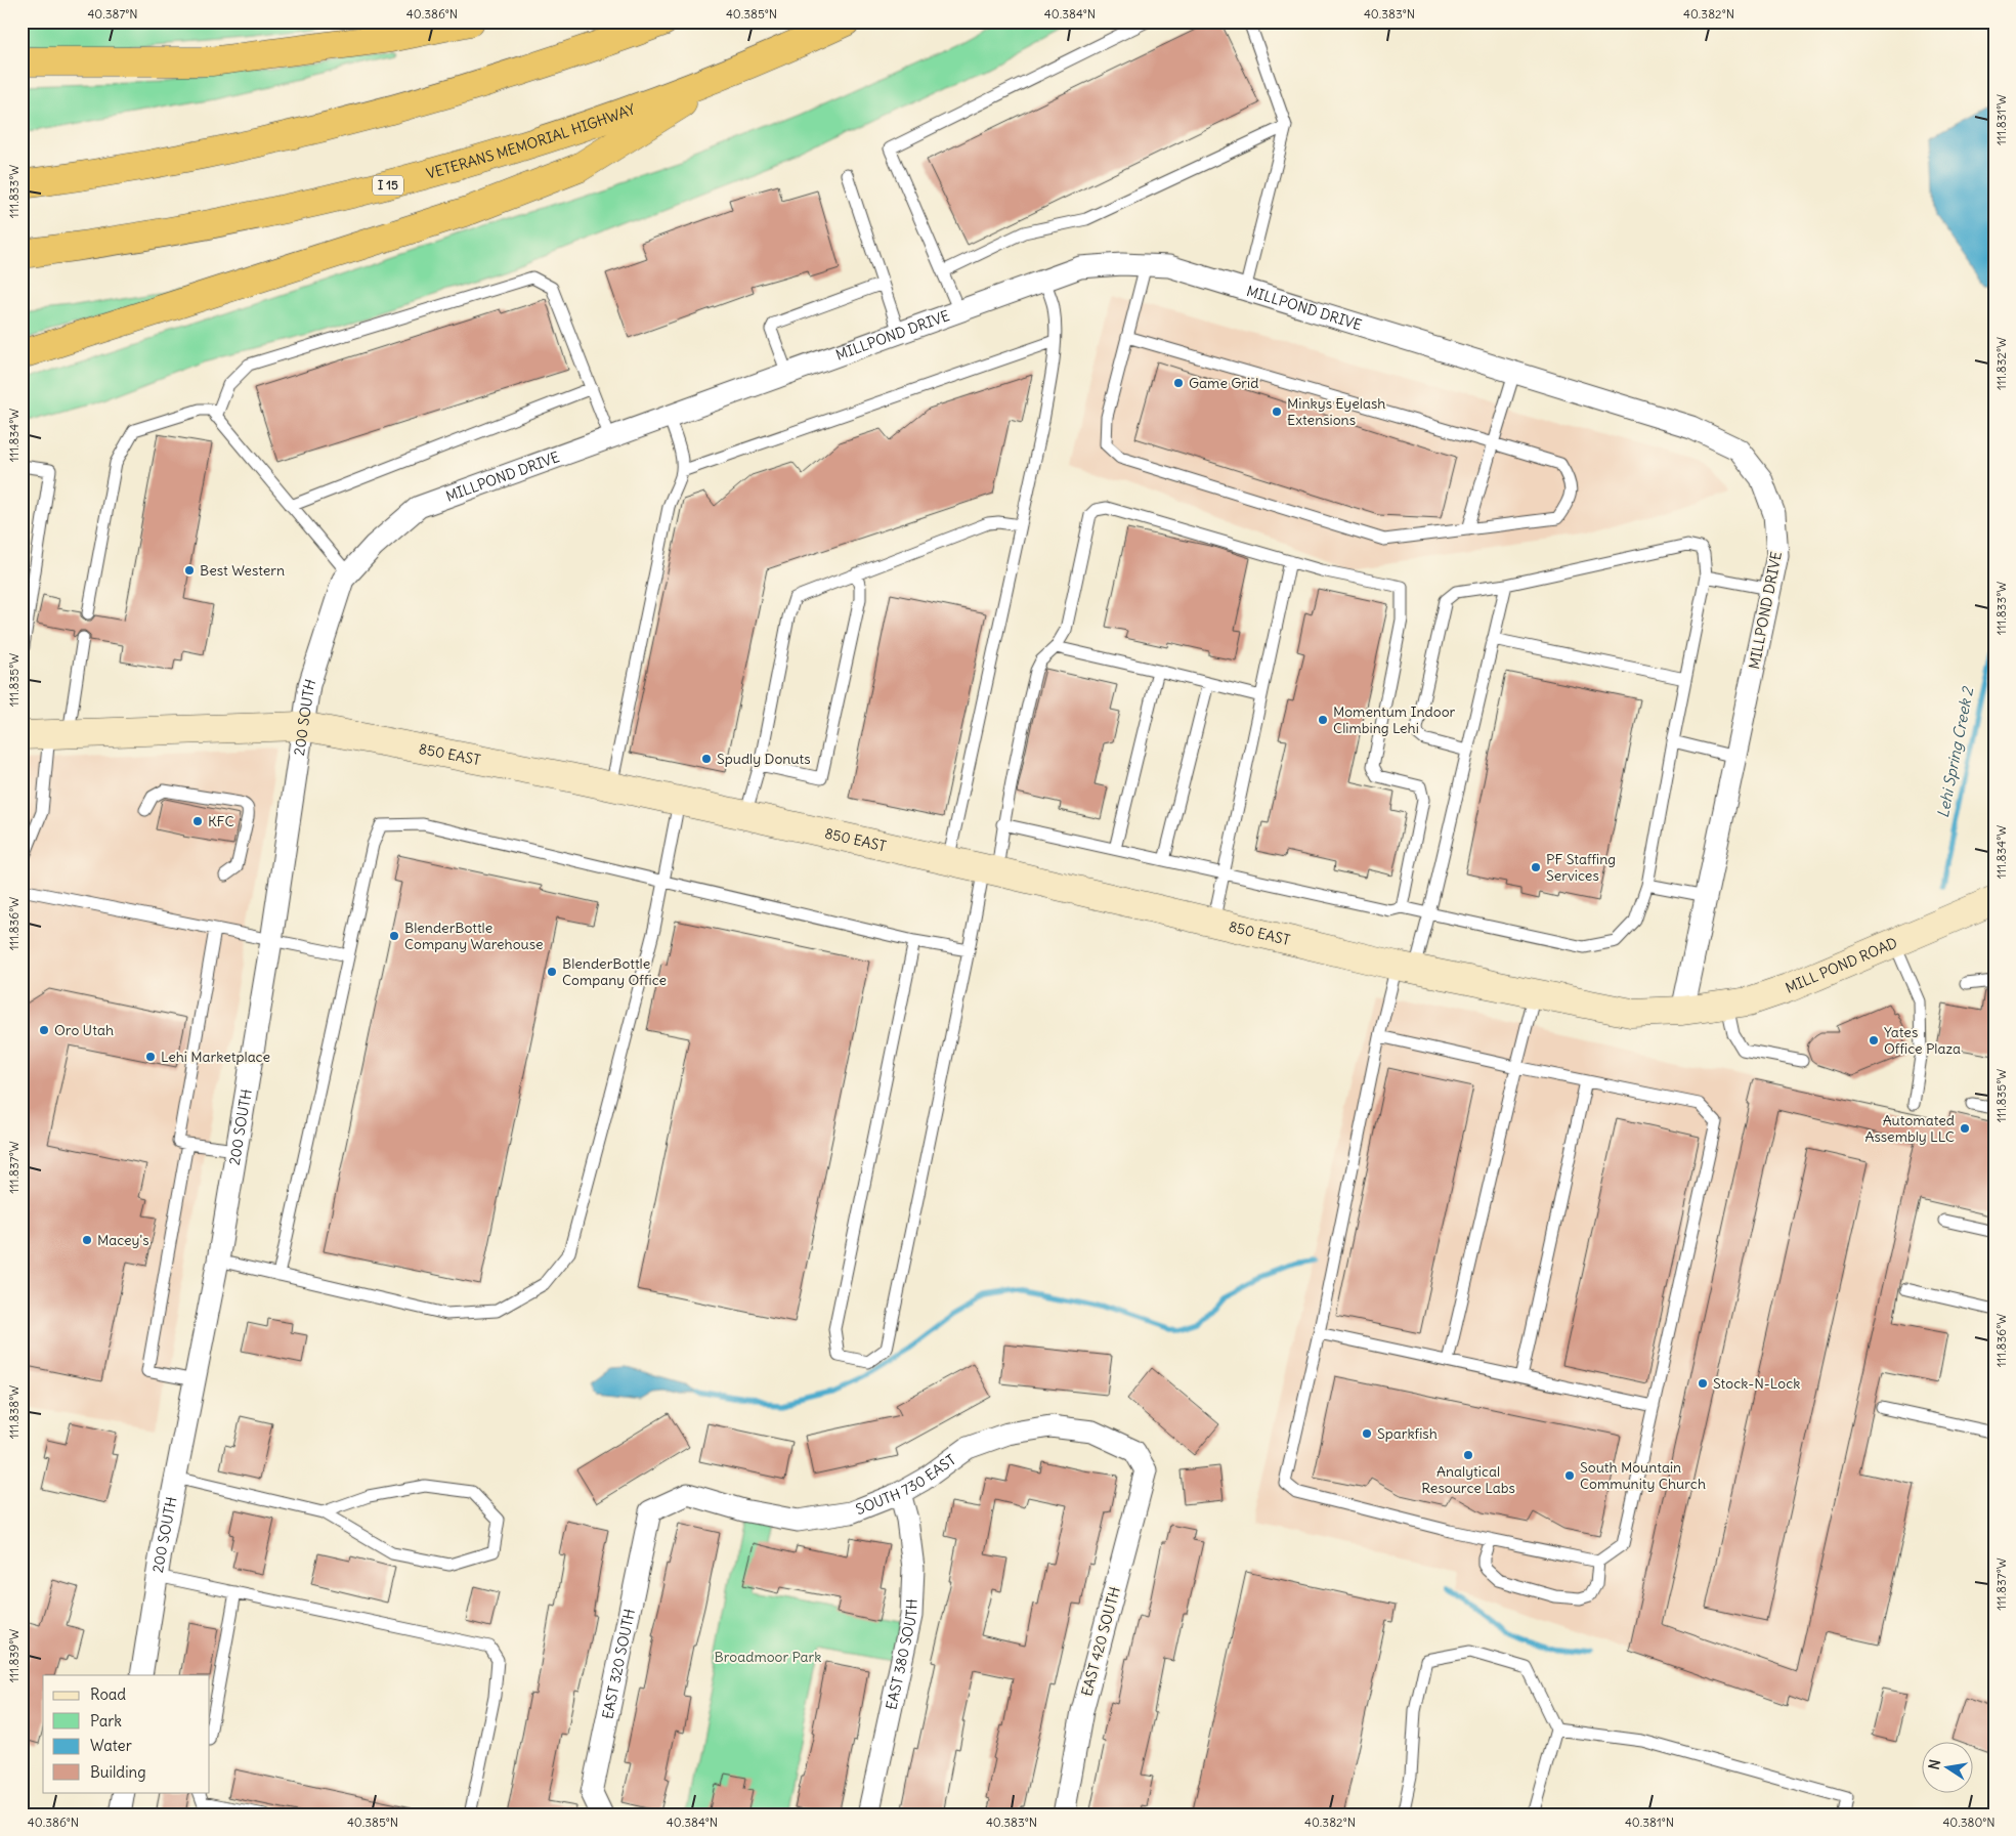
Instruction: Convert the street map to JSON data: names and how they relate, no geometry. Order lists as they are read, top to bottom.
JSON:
{
  "streets": {
    "highway": ["VETERANS MEMORIAL HIGHWAY", "I 15"],
    "main road": ["850 EAST", "MILL POND ROAD"],
    "street": [
      "MILLPOND DRIVE",
      "200 SOUTH",
      "SOUTH 730 EAST",
      "EAST 420 SOUTH",
      "EAST 380 SOUTH",
      "EAST 320 SOUTH"
    ]
  },
  "crossings": [
    ["MILLPOND DRIVE", "200 SOUTH"],
    ["MILLPOND DRIVE", "850 EAST"],
    ["MILLPOND DRIVE", "MILL POND ROAD"],
    ["200 SOUTH", "850 EAST"],
    ["850 EAST", "MILL POND ROAD"],
    ["SOUTH 730 EAST", "EAST 420 SOUTH"],
    ["SOUTH 730 EAST", "EAST 380 SOUTH"],
    ["SOUTH 730 EAST", "EAST 320 SOUTH"]
  ],
  "water": ["Lehi Spring Creek 2"],
  "parks": ["Broadmoor Park"],
  "places": [
    "Game Grid",
    "Minkys Eyelash Extensions",
    "Best Western",
    "Momentum Indoor Climbing Lehi",
    "Spudly Donuts",
    "KFC",
    "PF Staffing Services",
    "BlenderBottle Company Warehouse",
    "BlenderBottle Company Office",
    "Oro Utah",
    "Yates Office Plaza",
    "Lehi Marketplace",
    "Automated Assembly LLC",
    "Macey's",
    "Stock-N-Lock",
    "Sparkfish",
    "Analytical Resource Labs",
    "South Mountain Community Church"
  ],
  "legend": [
    "Road",
    "Park",
    "Water",
    "Building"
  ],
  "north": "left",
  "coordinates": [
    "40.387°N",
    "40.386°N",
    "40.385°N",
    "40.384°N",
    "40.383°N",
    "40.382°N",
    "111.831°W",
    "111.833°W",
    "111.832°W",
    "111.834°W",
    "111.835°W",
    "111.836°W",
    "111.837°W",
    "111.838°W",
    "111.839°W",
    "40.381°N",
    "40.380°N"
  ]
}
